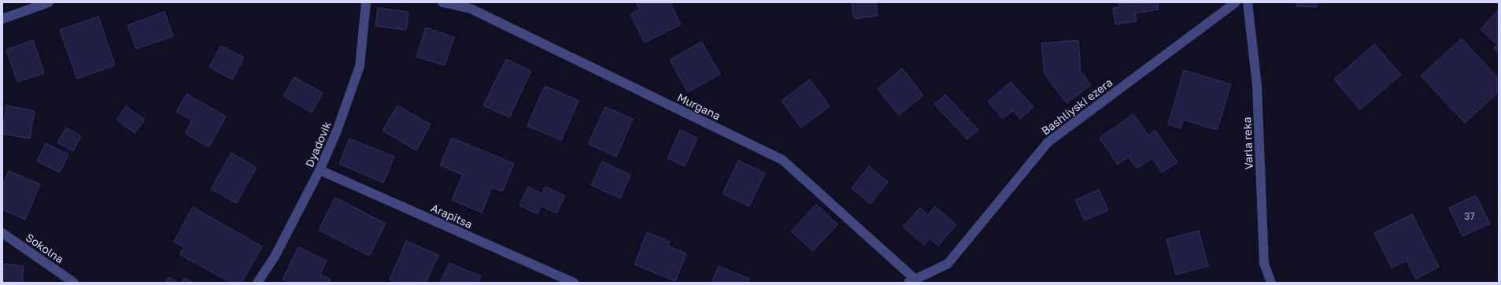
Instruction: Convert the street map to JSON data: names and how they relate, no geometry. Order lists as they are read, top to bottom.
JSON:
{
  "streets": {
    "street": [
      "Murgana",
      "Bashliyski ezera",
      "Varla reka",
      "Dyadovik",
      "Arapitsa",
      "Sokolna"
    ]
  },
  "crossings": [
    ["Murgana", "Bashliyski ezera"],
    ["Dyadovik", "Arapitsa"]
  ],
  "house_numbers": ["37"]
}
